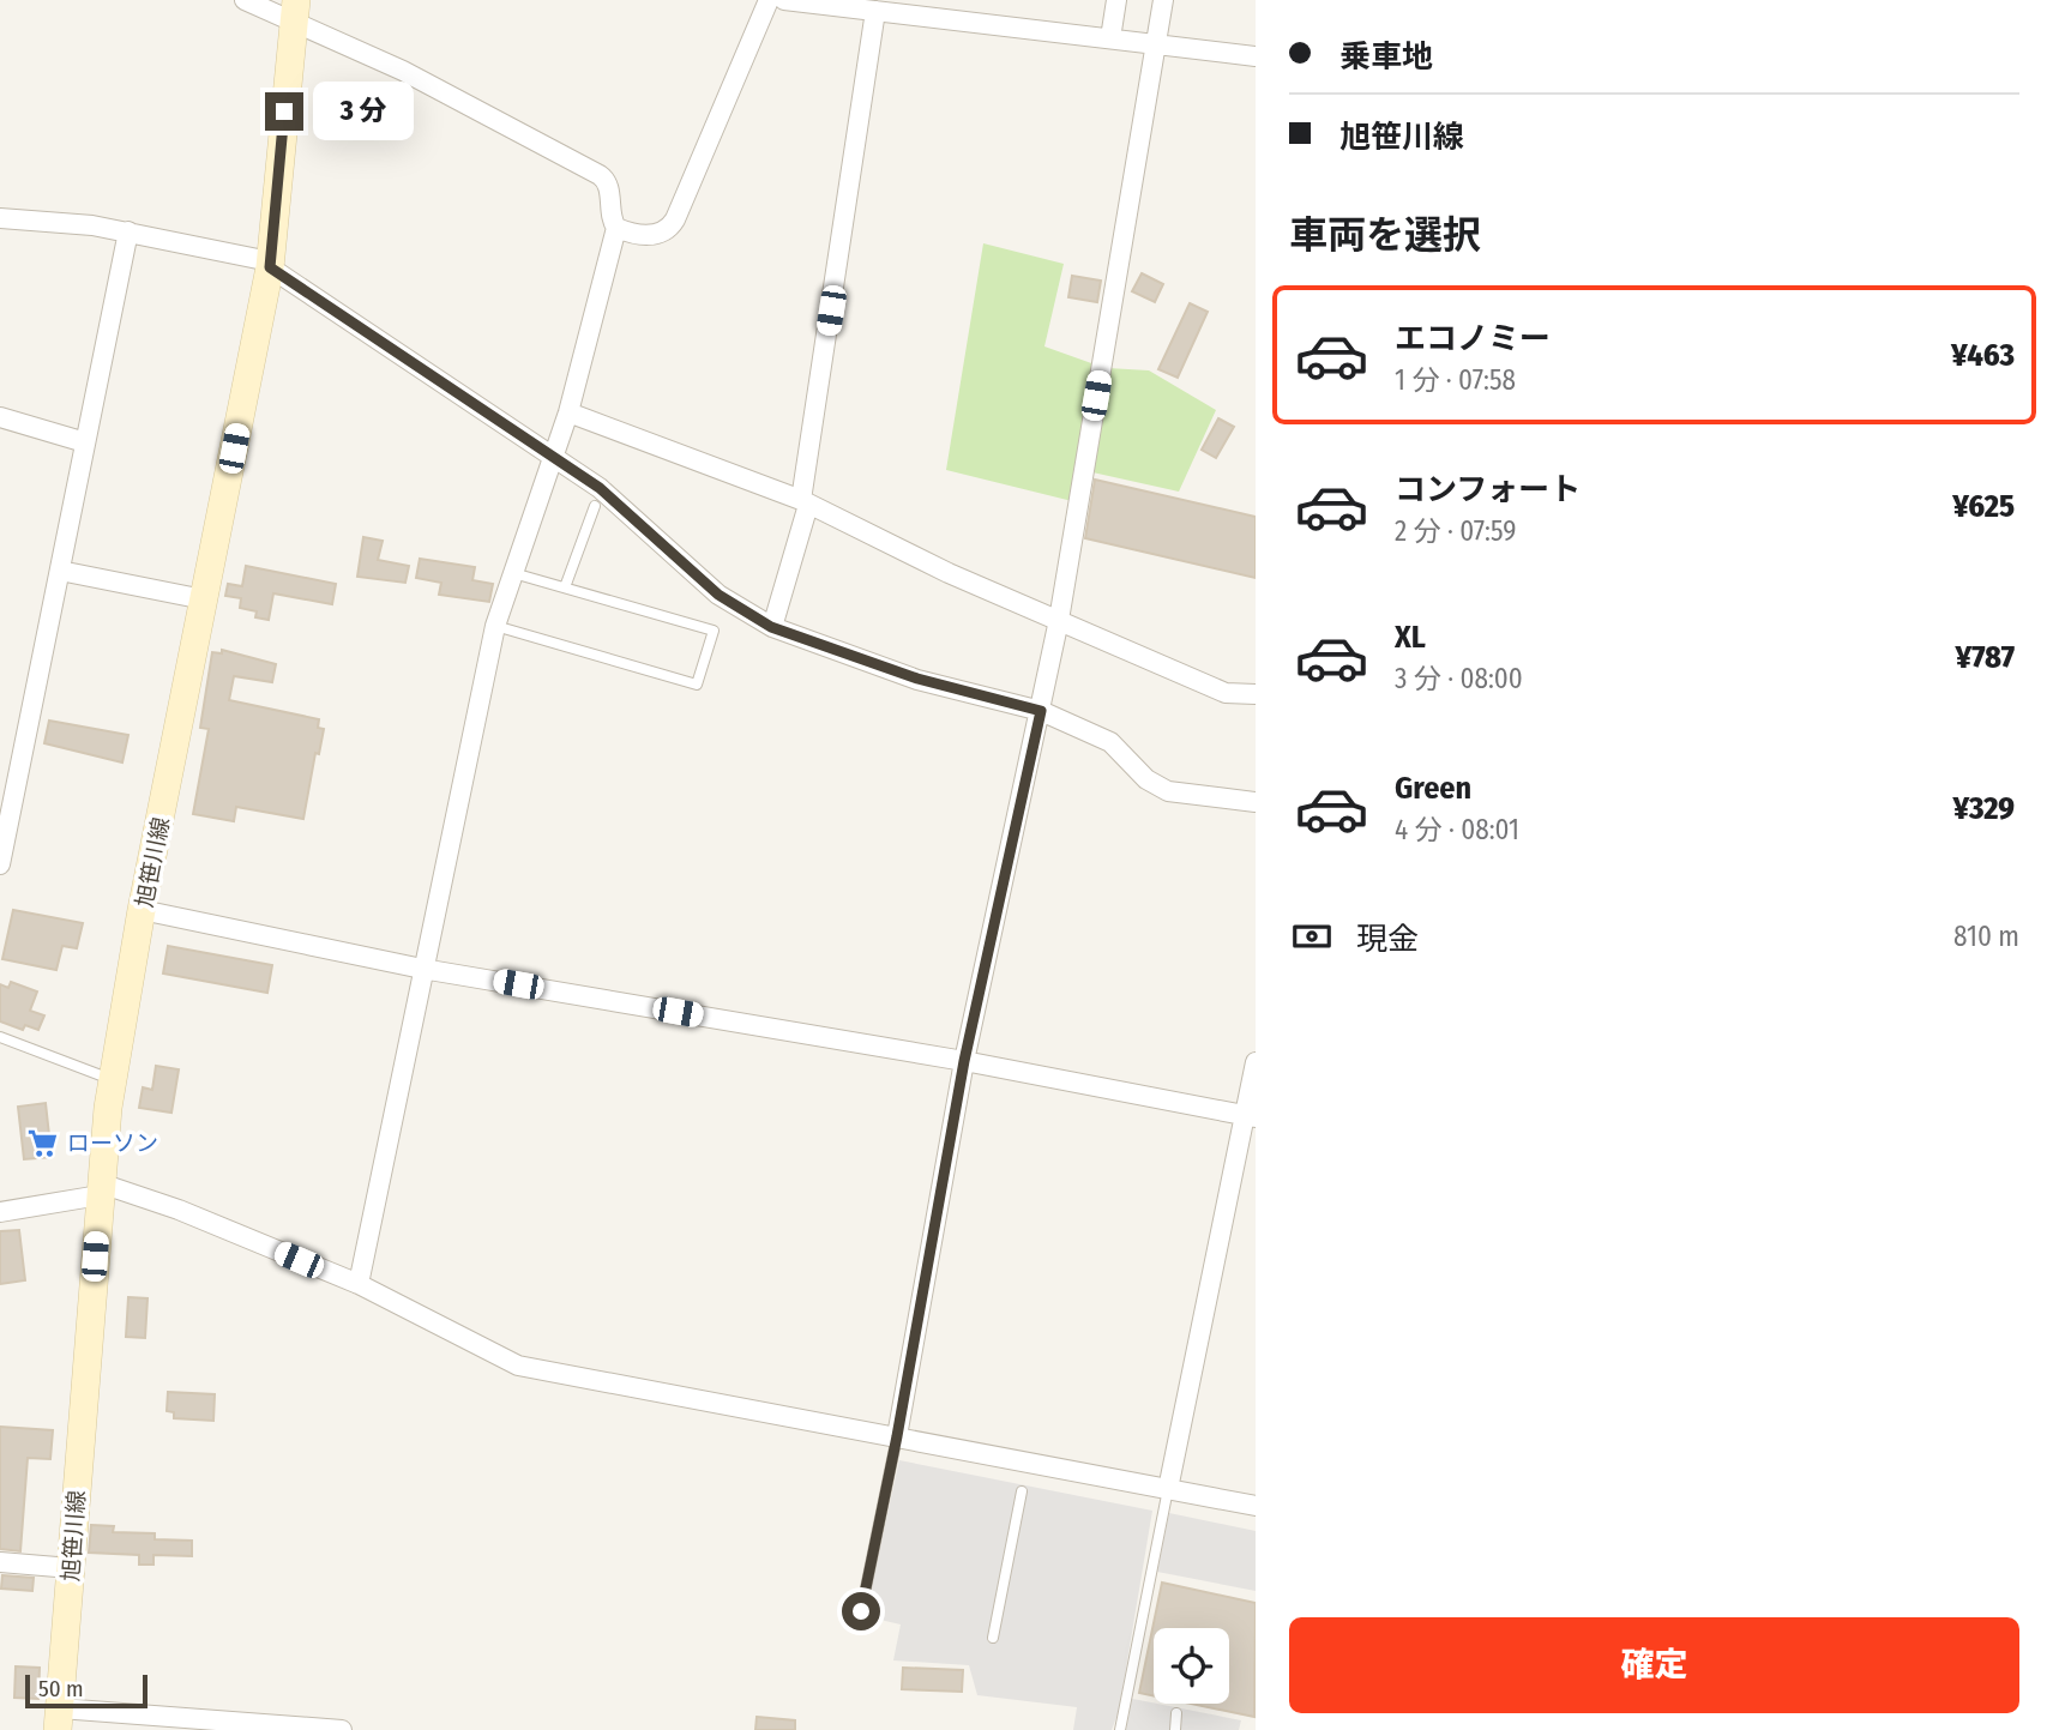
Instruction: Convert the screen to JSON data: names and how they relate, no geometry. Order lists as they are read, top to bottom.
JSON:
{
  "streets": {
    "main road": ["旭笹川線"]
  },
  "places": {
    "supermarket": ["ローソン"]
  },
  "scale_bar": "50 m",
  "page": {
    "banner": ["乗車地", "旭笹川線"],
    "bubble": "3 分",
    "heading": "車両を選択",
    "list": [
      {
        "name": "エコノミー",
        "note": "1 分 · 07:58",
        "value": "¥463"
      },
      {
        "name": "コンフォート",
        "note": "2 分 · 07:59",
        "value": "¥625"
      },
      {
        "name": "XL",
        "note": "3 分 · 08:00",
        "value": "¥787"
      },
      {
        "name": "Green",
        "note": "4 分 · 08:01",
        "value": "¥329"
      }
    ],
    "pay": ["現金", "810 m"],
    "buttons": "確定",
    "scale": "50 m"
  }
}
